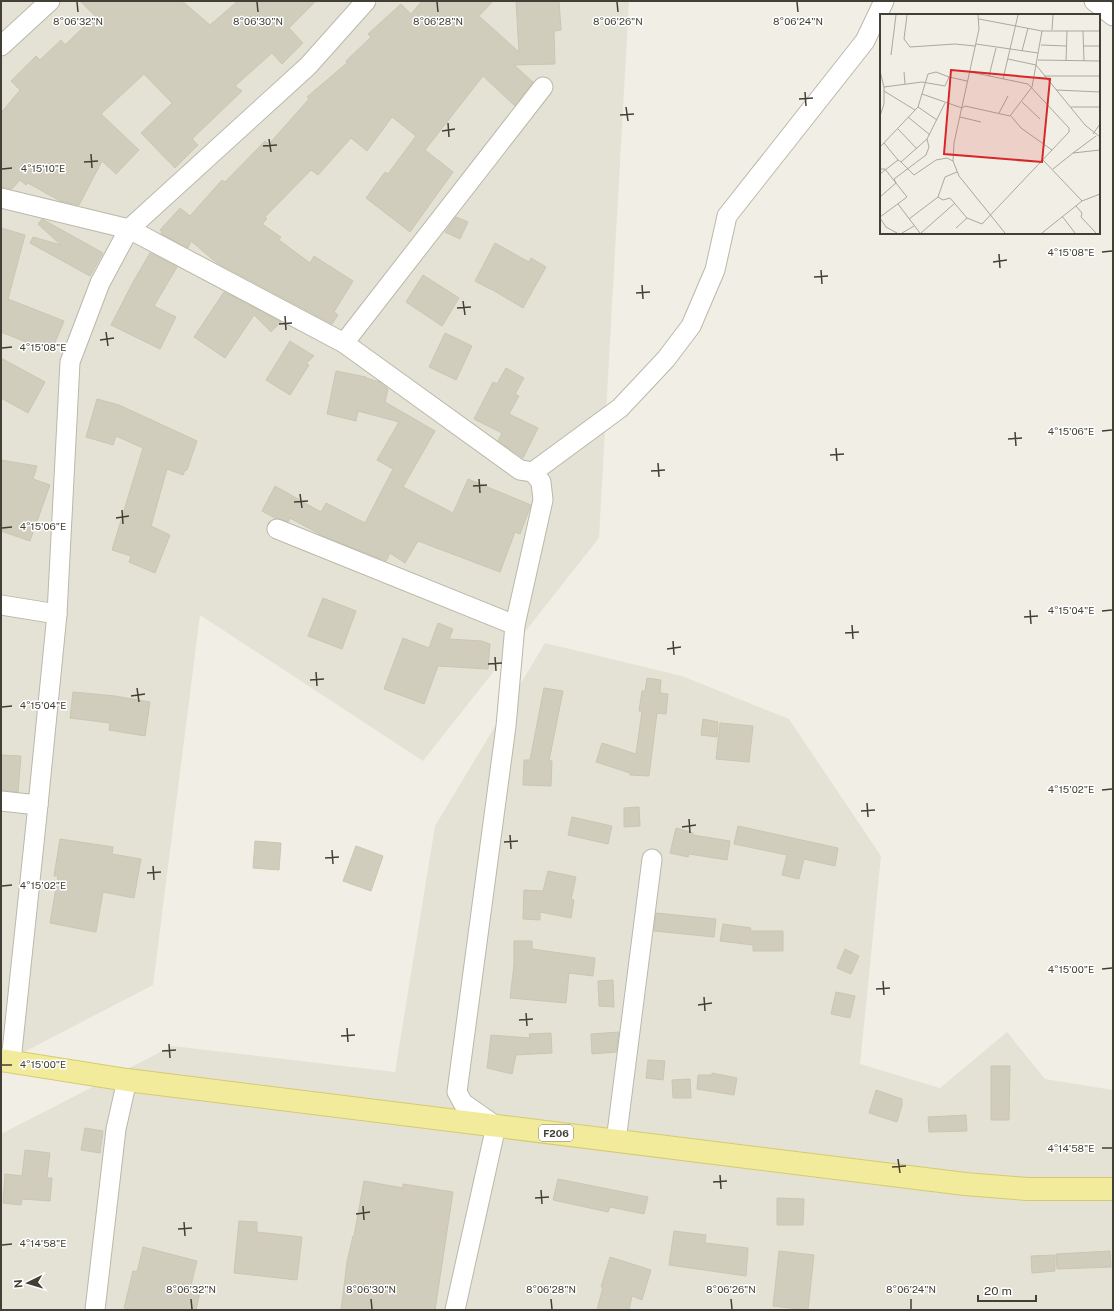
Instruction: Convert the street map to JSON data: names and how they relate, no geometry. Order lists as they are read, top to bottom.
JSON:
{
  "streets": {
    "main road": ["F206"]
  },
  "scale_bar": "20 m",
  "north": "left",
  "coordinates": [
    "8°06'32\"N",
    "8°06'30\"N",
    "8°06'28\"N",
    "8°06'26\"N",
    "8°06'24\"N",
    "4°15'10\"E",
    "4°15'08\"E",
    "4°15'06\"E",
    "4°15'04\"E",
    "4°15'02\"E",
    "4°15'00\"E",
    "4°14'58\"E"
  ]
}
